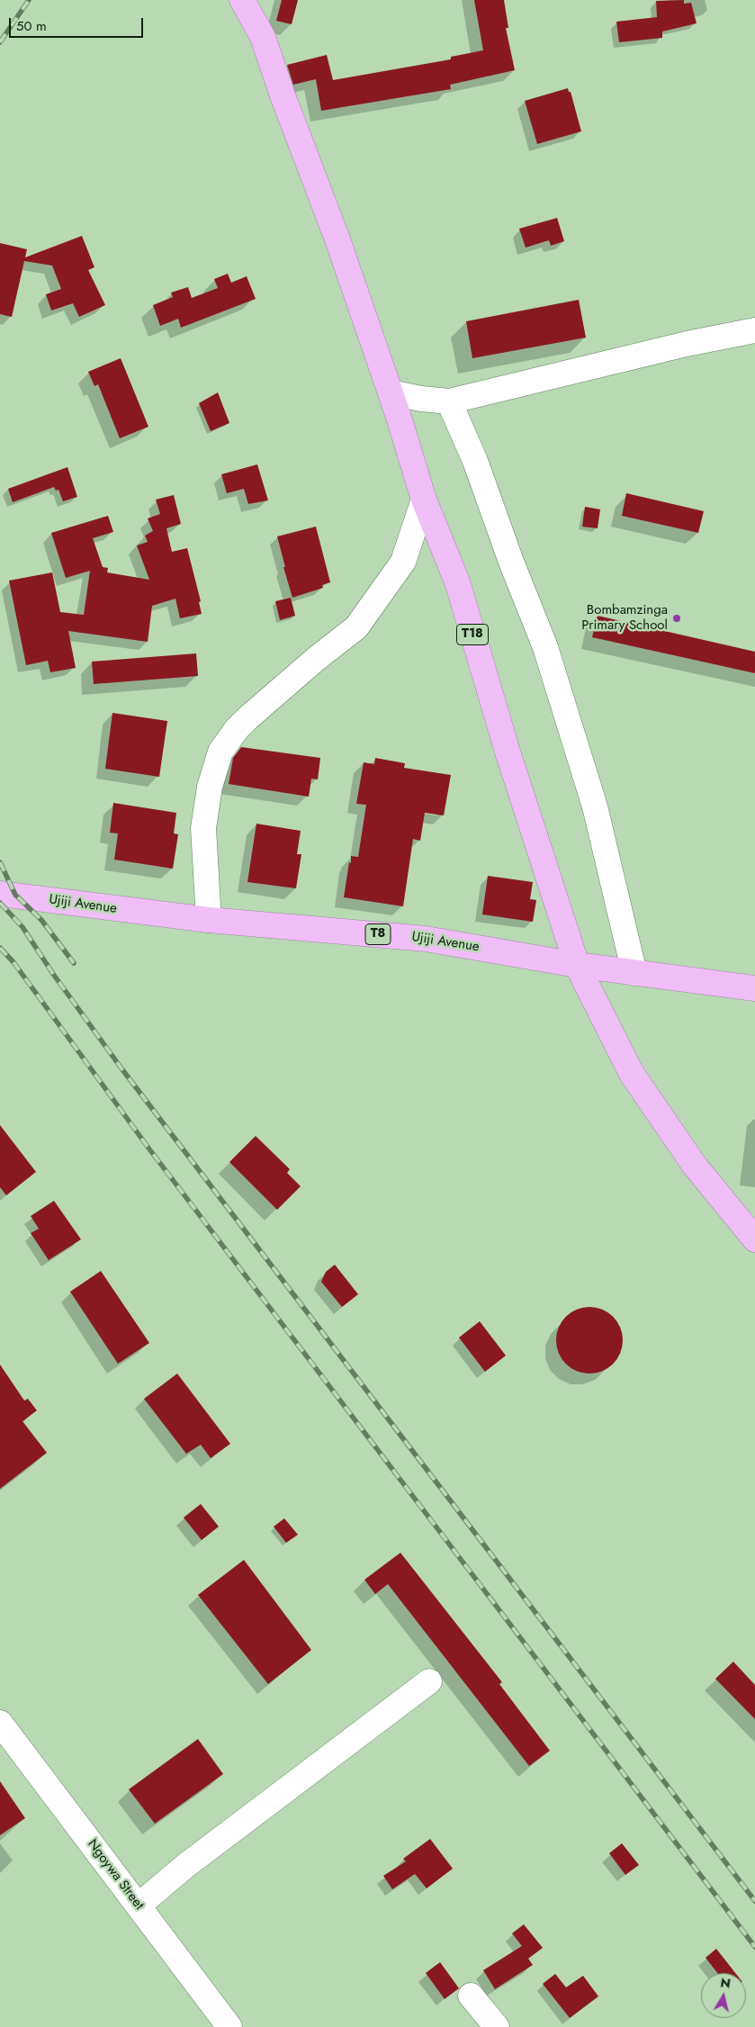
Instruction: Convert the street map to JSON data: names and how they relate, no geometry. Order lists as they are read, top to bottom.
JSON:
{
  "streets": {
    "highway": ["T18", "Ujiji Avenue", "T8"],
    "street": ["Ngoywa Street"]
  },
  "crossings": [
    ["T18", "Ujiji Avenue"]
  ],
  "places": ["Bombamzinga Primary School"],
  "scale_bar": "50 m",
  "north": "top"
}
